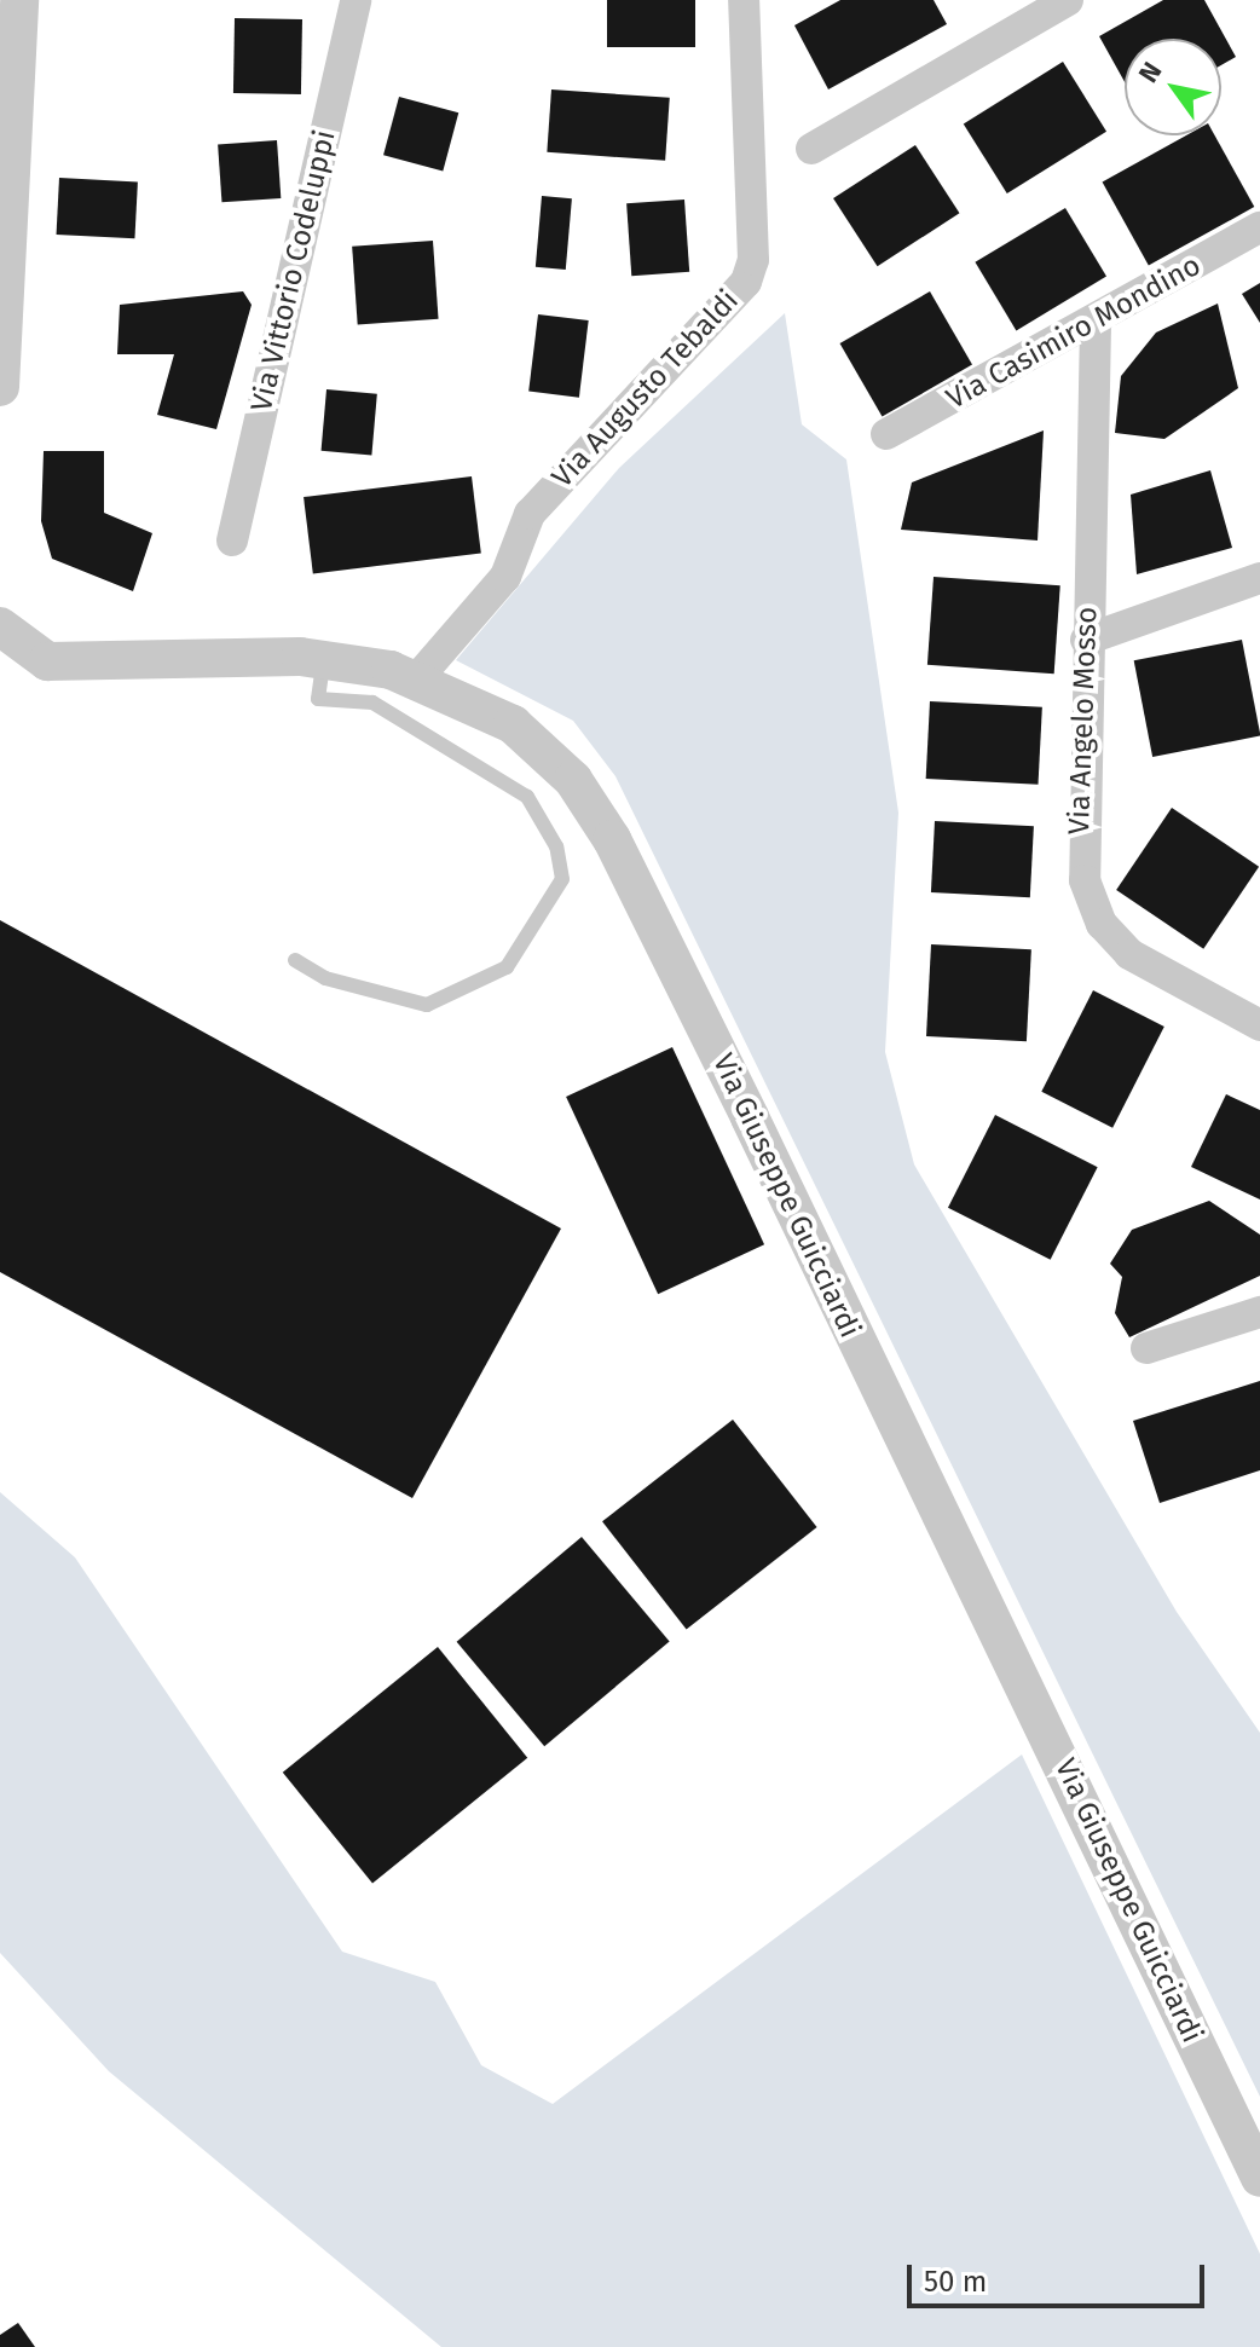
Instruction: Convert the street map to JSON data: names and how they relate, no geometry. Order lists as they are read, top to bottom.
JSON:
{
  "streets": {
    "street": [
      "Via Vittorio Codeluppi",
      "Via Casimiro Mondino",
      "Via Augusto Tebaldi",
      "Via Angelo Mosso",
      "Via Giuseppe Guicciardi"
    ]
  },
  "crossings": [
    ["Via Casimiro Mondino", "Via Angelo Mosso"],
    ["Via Augusto Tebaldi", "Via Giuseppe Guicciardi"]
  ],
  "scale_bar": "50 m",
  "north": "top left"
}
